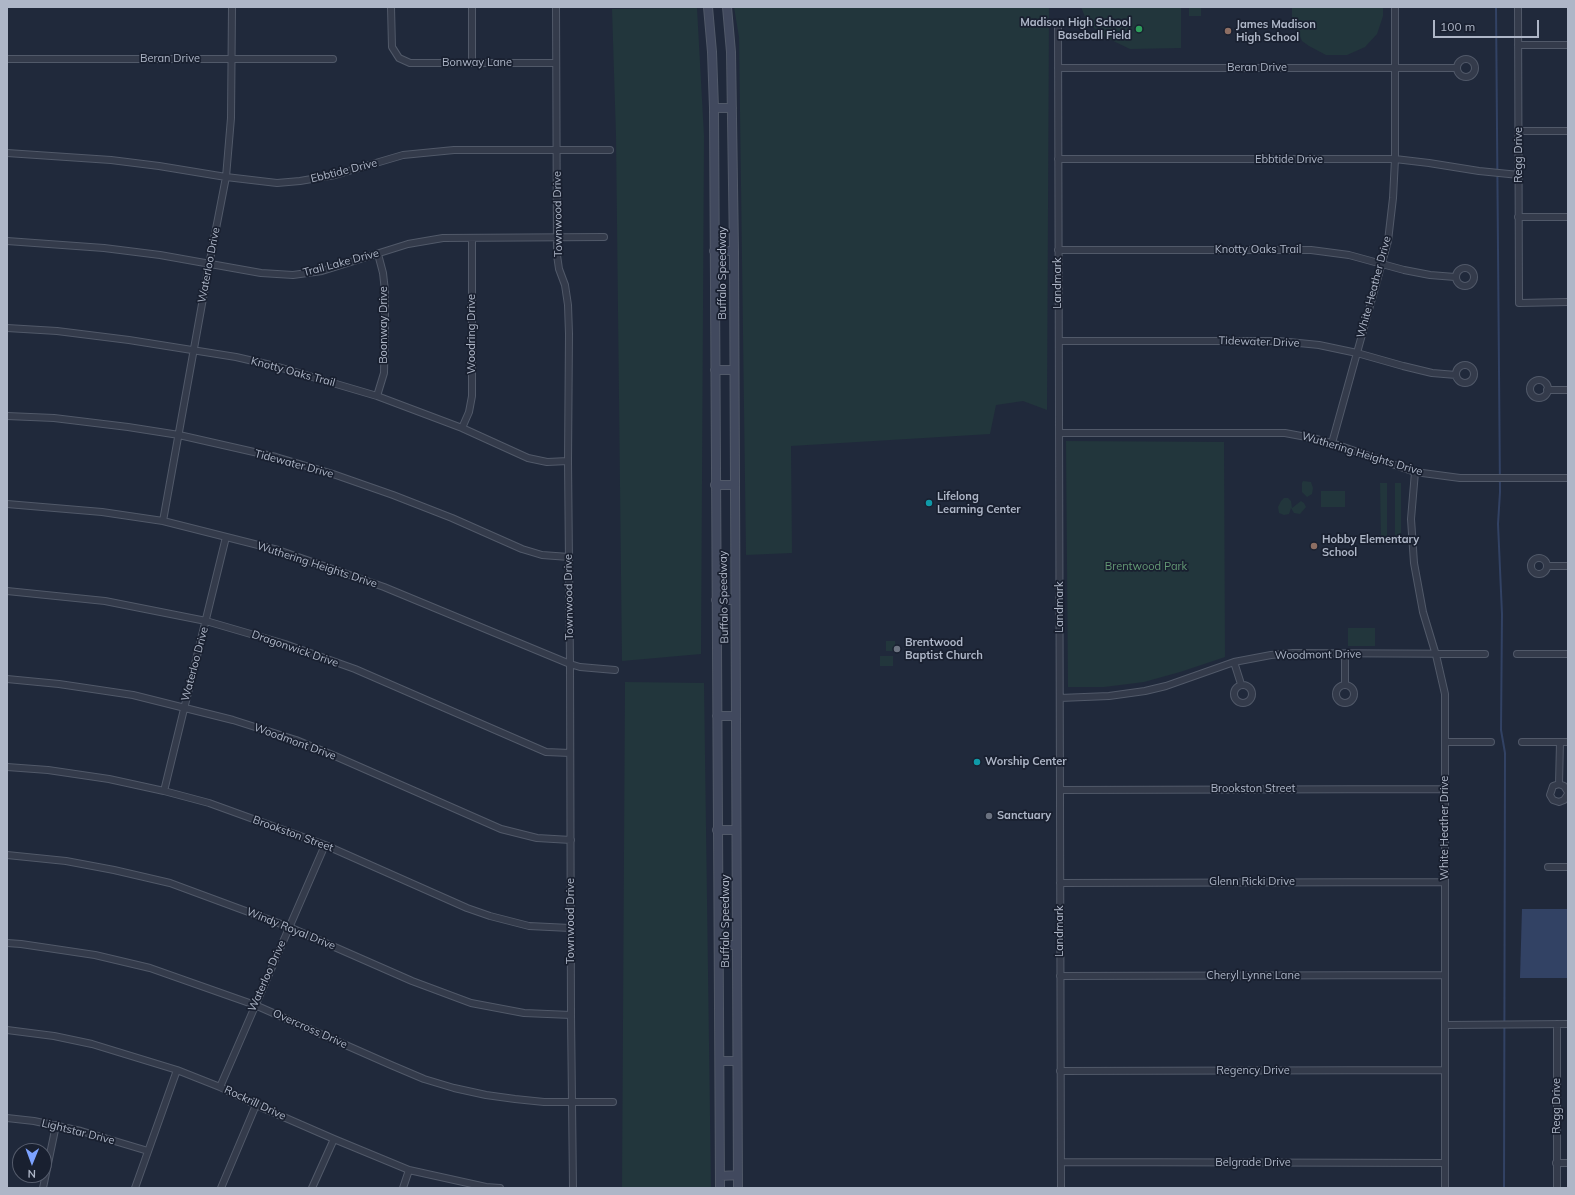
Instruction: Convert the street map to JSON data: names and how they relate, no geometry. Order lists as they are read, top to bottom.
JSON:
{
  "streets": {
    "main road": ["Buffalo Speedway"],
    "street": [
      "Beran Drive",
      "Bonway Lane",
      "Regg Drive",
      "Ebbtide Drive",
      "Townwood Drive",
      "Knotty Oaks Trail",
      "Trail Lake Drive",
      "Waterloo Drive",
      "Landmark",
      "White Heather Drive",
      "Boonway Drive",
      "Woodring Drive",
      "Tidewater Drive",
      "Wuthering Heights Drive",
      "Dragonwick Drive",
      "Woodmont Drive",
      "Brookston Street",
      "Glenn Ricki Drive",
      "Windy Royal Drive",
      "Cheryl Lynne Lane",
      "Overcross Drive",
      "Regency Drive",
      "Rockrill Drive",
      "Lightstar Drive",
      "Belgrade Drive"
    ]
  },
  "crossings": [
    ["Beran Drive", "Waterloo Drive"],
    ["Beran Drive", "Landmark"],
    ["Beran Drive", "White Heather Drive"],
    ["Bonway Lane", "Townwood Drive"],
    ["Regg Drive", "Ebbtide Drive"],
    ["Ebbtide Drive", "Townwood Drive"],
    ["Ebbtide Drive", "Waterloo Drive"],
    ["Ebbtide Drive", "Landmark"],
    ["Ebbtide Drive", "White Heather Drive"],
    ["Townwood Drive", "Knotty Oaks Trail"],
    ["Townwood Drive", "Trail Lake Drive"],
    ["Townwood Drive", "Tidewater Drive"],
    ["Townwood Drive", "Wuthering Heights Drive"],
    ["Townwood Drive", "Dragonwick Drive"],
    ["Townwood Drive", "Woodmont Drive"],
    ["Townwood Drive", "Brookston Street"],
    ["Townwood Drive", "Windy Royal Drive"],
    ["Townwood Drive", "Overcross Drive"],
    ["Knotty Oaks Trail", "Waterloo Drive"],
    ["Knotty Oaks Trail", "Landmark"],
    ["Knotty Oaks Trail", "White Heather Drive"],
    ["Knotty Oaks Trail", "Boonway Drive"],
    ["Knotty Oaks Trail", "Woodring Drive"],
    ["Trail Lake Drive", "Waterloo Drive"],
    ["Trail Lake Drive", "Boonway Drive"],
    ["Trail Lake Drive", "Woodring Drive"],
    ["Waterloo Drive", "Tidewater Drive"],
    ["Waterloo Drive", "Wuthering Heights Drive"],
    ["Waterloo Drive", "Dragonwick Drive"],
    ["Waterloo Drive", "Woodmont Drive"],
    ["Waterloo Drive", "Brookston Street"],
    ["Waterloo Drive", "Windy Royal Drive"],
    ["Waterloo Drive", "Overcross Drive"],
    ["Waterloo Drive", "Rockrill Drive"],
    ["Landmark", "Tidewater Drive"],
    ["Landmark", "Wuthering Heights Drive"],
    ["Landmark", "Woodmont Drive"],
    ["Landmark", "Brookston Street"],
    ["Landmark", "Glenn Ricki Drive"],
    ["Landmark", "Cheryl Lynne Lane"],
    ["Landmark", "Regency Drive"],
    ["Landmark", "Belgrade Drive"],
    ["White Heather Drive", "Tidewater Drive"],
    ["White Heather Drive", "Wuthering Heights Drive"],
    ["White Heather Drive", "Woodmont Drive"],
    ["White Heather Drive", "Brookston Street"],
    ["White Heather Drive", "Glenn Ricki Drive"],
    ["White Heather Drive", "Cheryl Lynne Lane"],
    ["White Heather Drive", "Regency Drive"],
    ["White Heather Drive", "Belgrade Drive"]
  ],
  "parks": ["Brentwood Park"],
  "places": [
    "Madison High School Baseball Field",
    "James Madison High School",
    "Lifelong Learning Center",
    "Hobby Elementary School",
    "Brentwood Baptist Church",
    "Worship Center",
    "Sanctuary"
  ],
  "scale_bar": "100 m",
  "north": "bottom"
}
